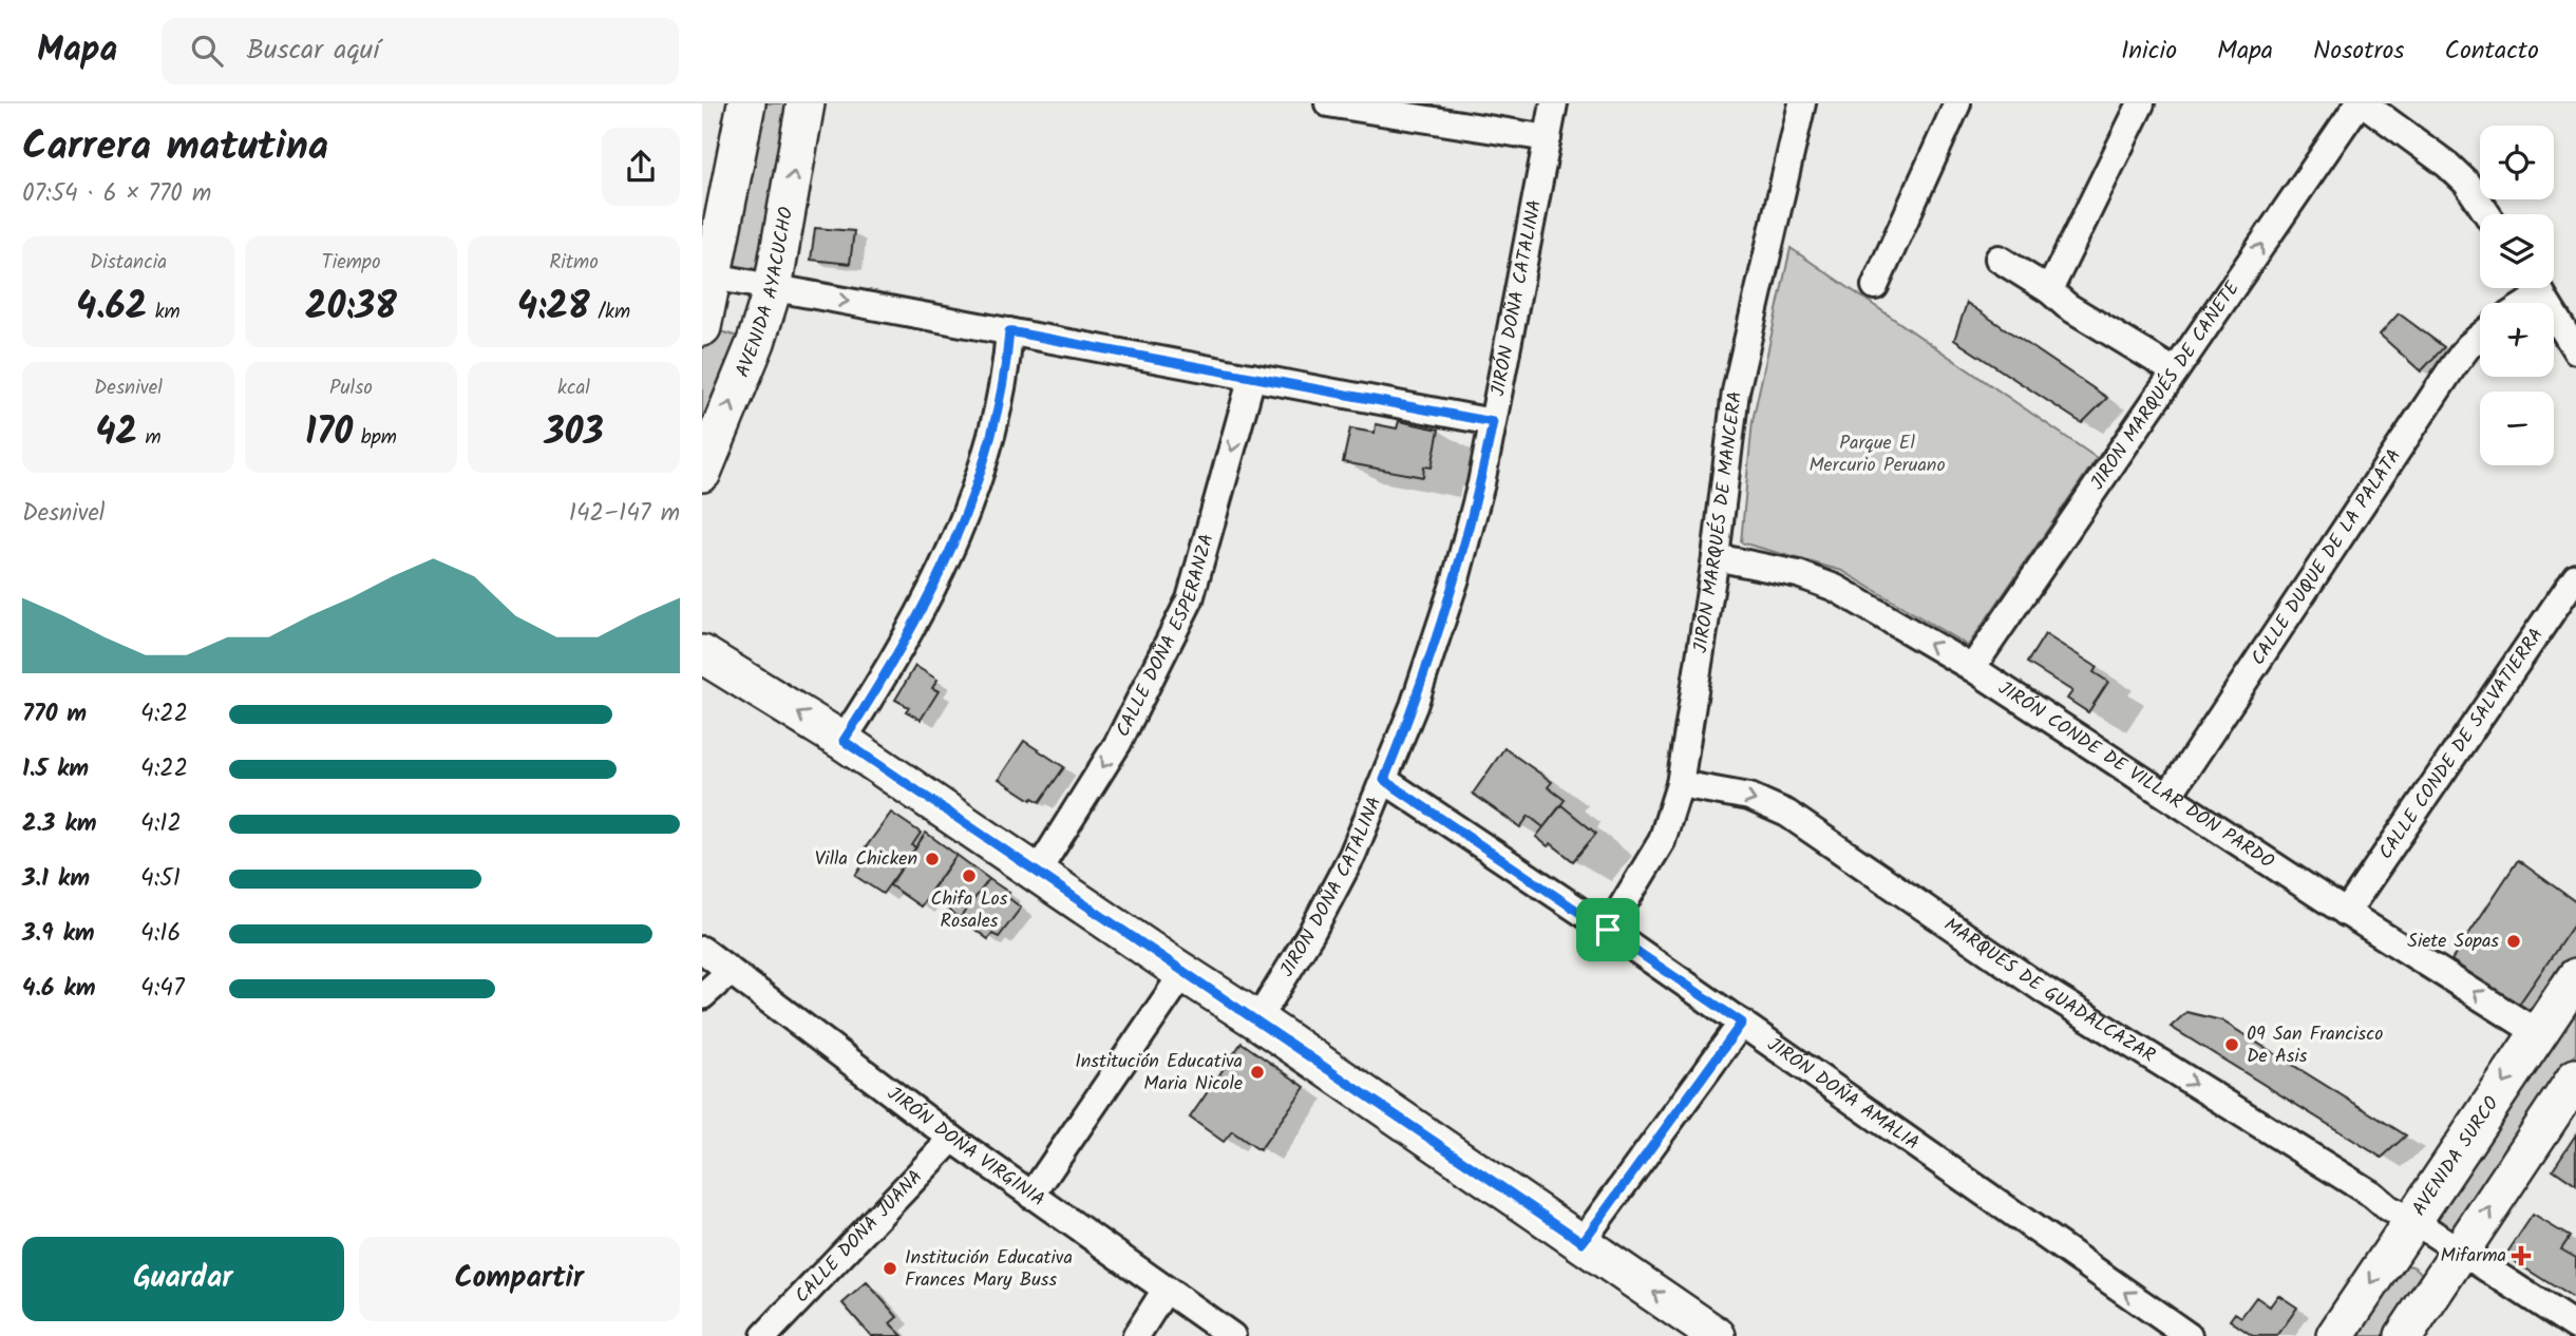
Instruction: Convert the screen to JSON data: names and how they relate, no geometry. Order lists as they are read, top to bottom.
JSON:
{
  "streets": {
    "main road": ["AVENIDA AYACUCHO", "AVENIDA SURCO"],
    "street": [
      "JIRÓN DOÑA CATALINA",
      "JIRÓN MARQUÉS DE CAÑETE",
      "JIRÓN MARQUÉS DE MANCERA",
      "CALLE DUQUE DE LA PALATA",
      "CALLE DOÑA ESPERANZA",
      "CALLE CONDE DE SALVATIERRA",
      "JIRÓN CONDE DE VILLAR DON PARDO",
      "MARQUÉS DE GUADALCÁZAR",
      "JIRÓN DOÑA AMALIA",
      "JIRÓN DOÑA VIRGINIA",
      "CALLE DOÑA JUANA"
    ]
  },
  "crossings": [
    ["JIRÓN DOÑA CATALINA", "JIRÓN DOÑA AMALIA"],
    ["JIRÓN MARQUÉS DE CAÑETE", "JIRÓN CONDE DE VILLAR DON PARDO"],
    ["JIRÓN MARQUÉS DE MANCERA", "JIRÓN CONDE DE VILLAR DON PARDO"],
    ["JIRÓN MARQUÉS DE MANCERA", "MARQUÉS DE GUADALCÁZAR"],
    ["JIRÓN MARQUÉS DE MANCERA", "JIRÓN DOÑA AMALIA"],
    ["CALLE DUQUE DE LA PALATA", "JIRÓN CONDE DE VILLAR DON PARDO"],
    ["CALLE CONDE DE SALVATIERRA", "JIRÓN CONDE DE VILLAR DON PARDO"],
    ["JIRÓN CONDE DE VILLAR DON PARDO", "AVENIDA SURCO"],
    ["MARQUÉS DE GUADALCÁZAR", "AVENIDA SURCO"],
    ["JIRÓN DOÑA VIRGINIA", "CALLE DOÑA JUANA"]
  ],
  "one_way": [
    "CALLE DOÑA ESPERANZA",
    "JIRÓN CONDE DE VILLAR DON PARDO",
    "MARQUÉS DE GUADALCÁZAR",
    "JIRÓN DOÑA AMALIA"
  ],
  "parks": ["Parque El Mercurio Peruano"],
  "places": {
    "other": [
      "Villa Chicken",
      "Chifa Los Rosales",
      "Siete Sopas",
      "09 San Francisco De Asis",
      "Institución Educativa Maria Nicole",
      "Institución Educativa Frances Mary Buss"
    ],
    "health": ["Mifarma"]
  },
  "page": {
    "header": "Mapa",
    "search": "Buscar aquí",
    "nav": [
      "Inicio",
      "Mapa",
      "Nosotros",
      "Contacto"
    ],
    "heading": ["Carrera matutina", "07:54 · 6 × 770 m"],
    "map_buttons": ["+", "−"],
    "stats": [
      ["Distancia", "4.62 km"],
      ["Tiempo", "20:38"],
      ["Ritmo", "4:28 /km"],
      ["Desnivel", "42 m"],
      ["Pulso", "170 bpm"],
      ["kcal", "303"]
    ],
    "chart": ["Desnivel", "142–147 m"],
    "list": [
      {
        "name": "770 m",
        "note": "4:22"
      },
      {
        "name": "1.5 km",
        "note": "4:22"
      },
      {
        "name": "2.3 km",
        "note": "4:12"
      },
      {
        "name": "3.1 km",
        "note": "4:51"
      },
      {
        "name": "3.9 km",
        "note": "4:16"
      },
      {
        "name": "4.6 km",
        "note": "4:47"
      }
    ],
    "buttons": ["Guardar", "Compartir"]
  }
}
